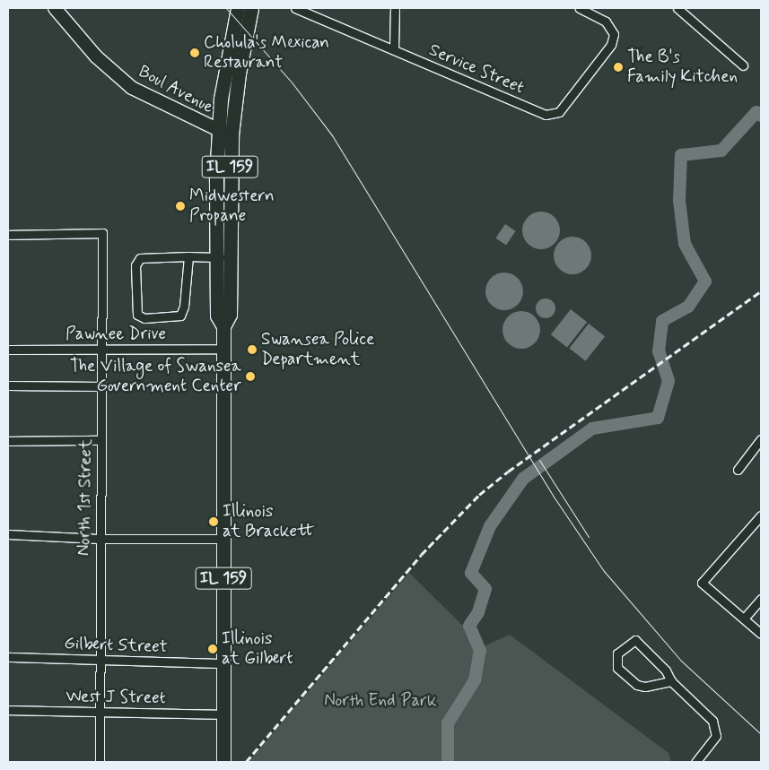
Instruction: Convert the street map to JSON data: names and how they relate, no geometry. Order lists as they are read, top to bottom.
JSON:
{
  "streets": {
    "main road": ["IL 159"],
    "street": [
      "Service Street",
      "Boul Avenue",
      "Pawnee Drive",
      "North 1st Street",
      "Gilbert Street",
      "West J Street"
    ]
  },
  "crossings": [
    ["Boul Avenue", "IL 159"],
    ["IL 159", "Pawnee Drive"],
    ["IL 159", "Gilbert Street"],
    ["IL 159", "West J Street"],
    ["Pawnee Drive", "North 1st Street"],
    ["North 1st Street", "Gilbert Street"],
    ["North 1st Street", "West J Street"]
  ],
  "parks": ["North End Park"],
  "places": [
    "Cholula's Mexican Restaurant",
    "The B's Family Kitchen",
    "Midwestern Propane",
    "Swansea Police Department",
    "The Village of Swansea Government Center",
    "Illinois at Brackett",
    "Illinois at Gilbert"
  ]
}
